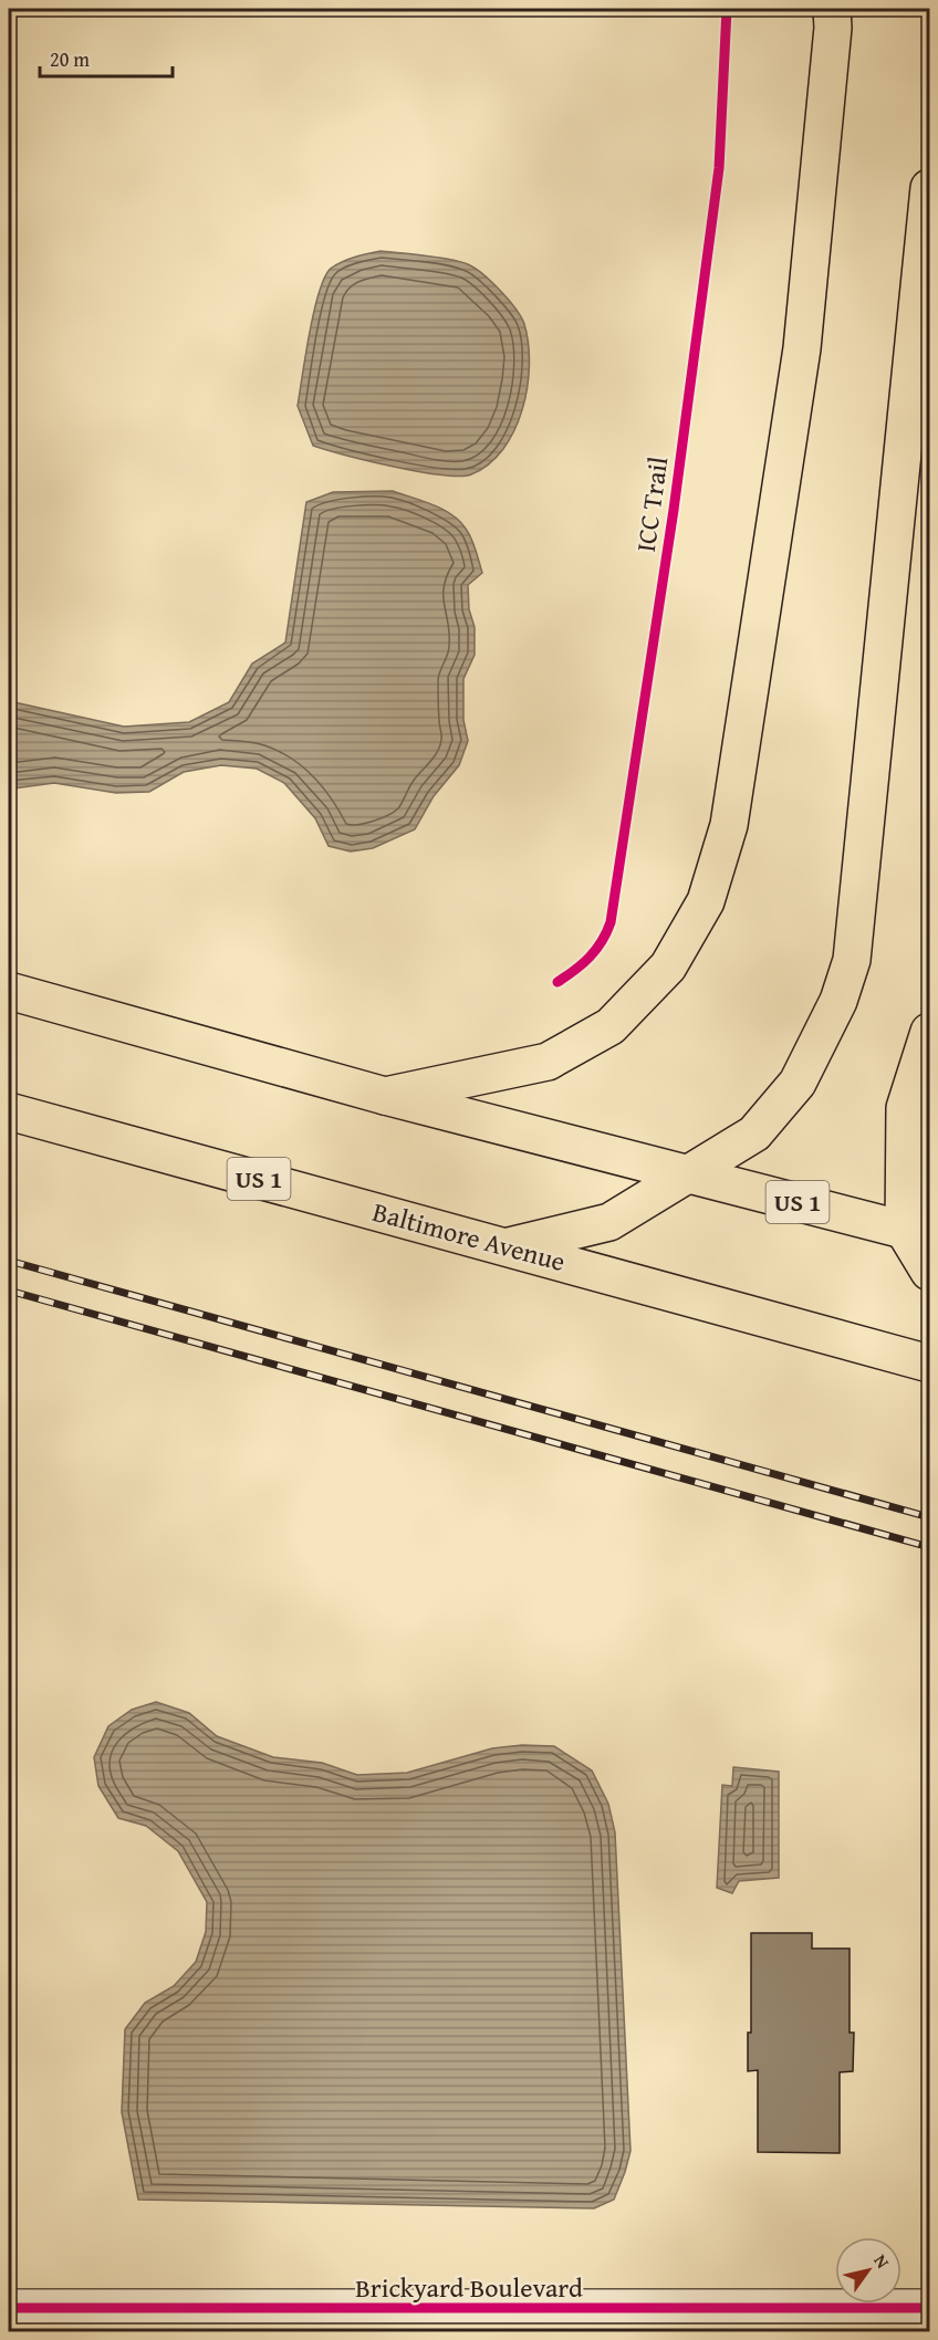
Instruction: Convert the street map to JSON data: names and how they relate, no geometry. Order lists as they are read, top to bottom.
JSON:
{
  "streets": {
    "main road": ["US 1", "Baltimore Avenue"],
    "street": ["Brickyard Boulevard"],
    "cycle path": ["ICC Trail"]
  },
  "scale_bar": "20 m",
  "north": "top right"
}
